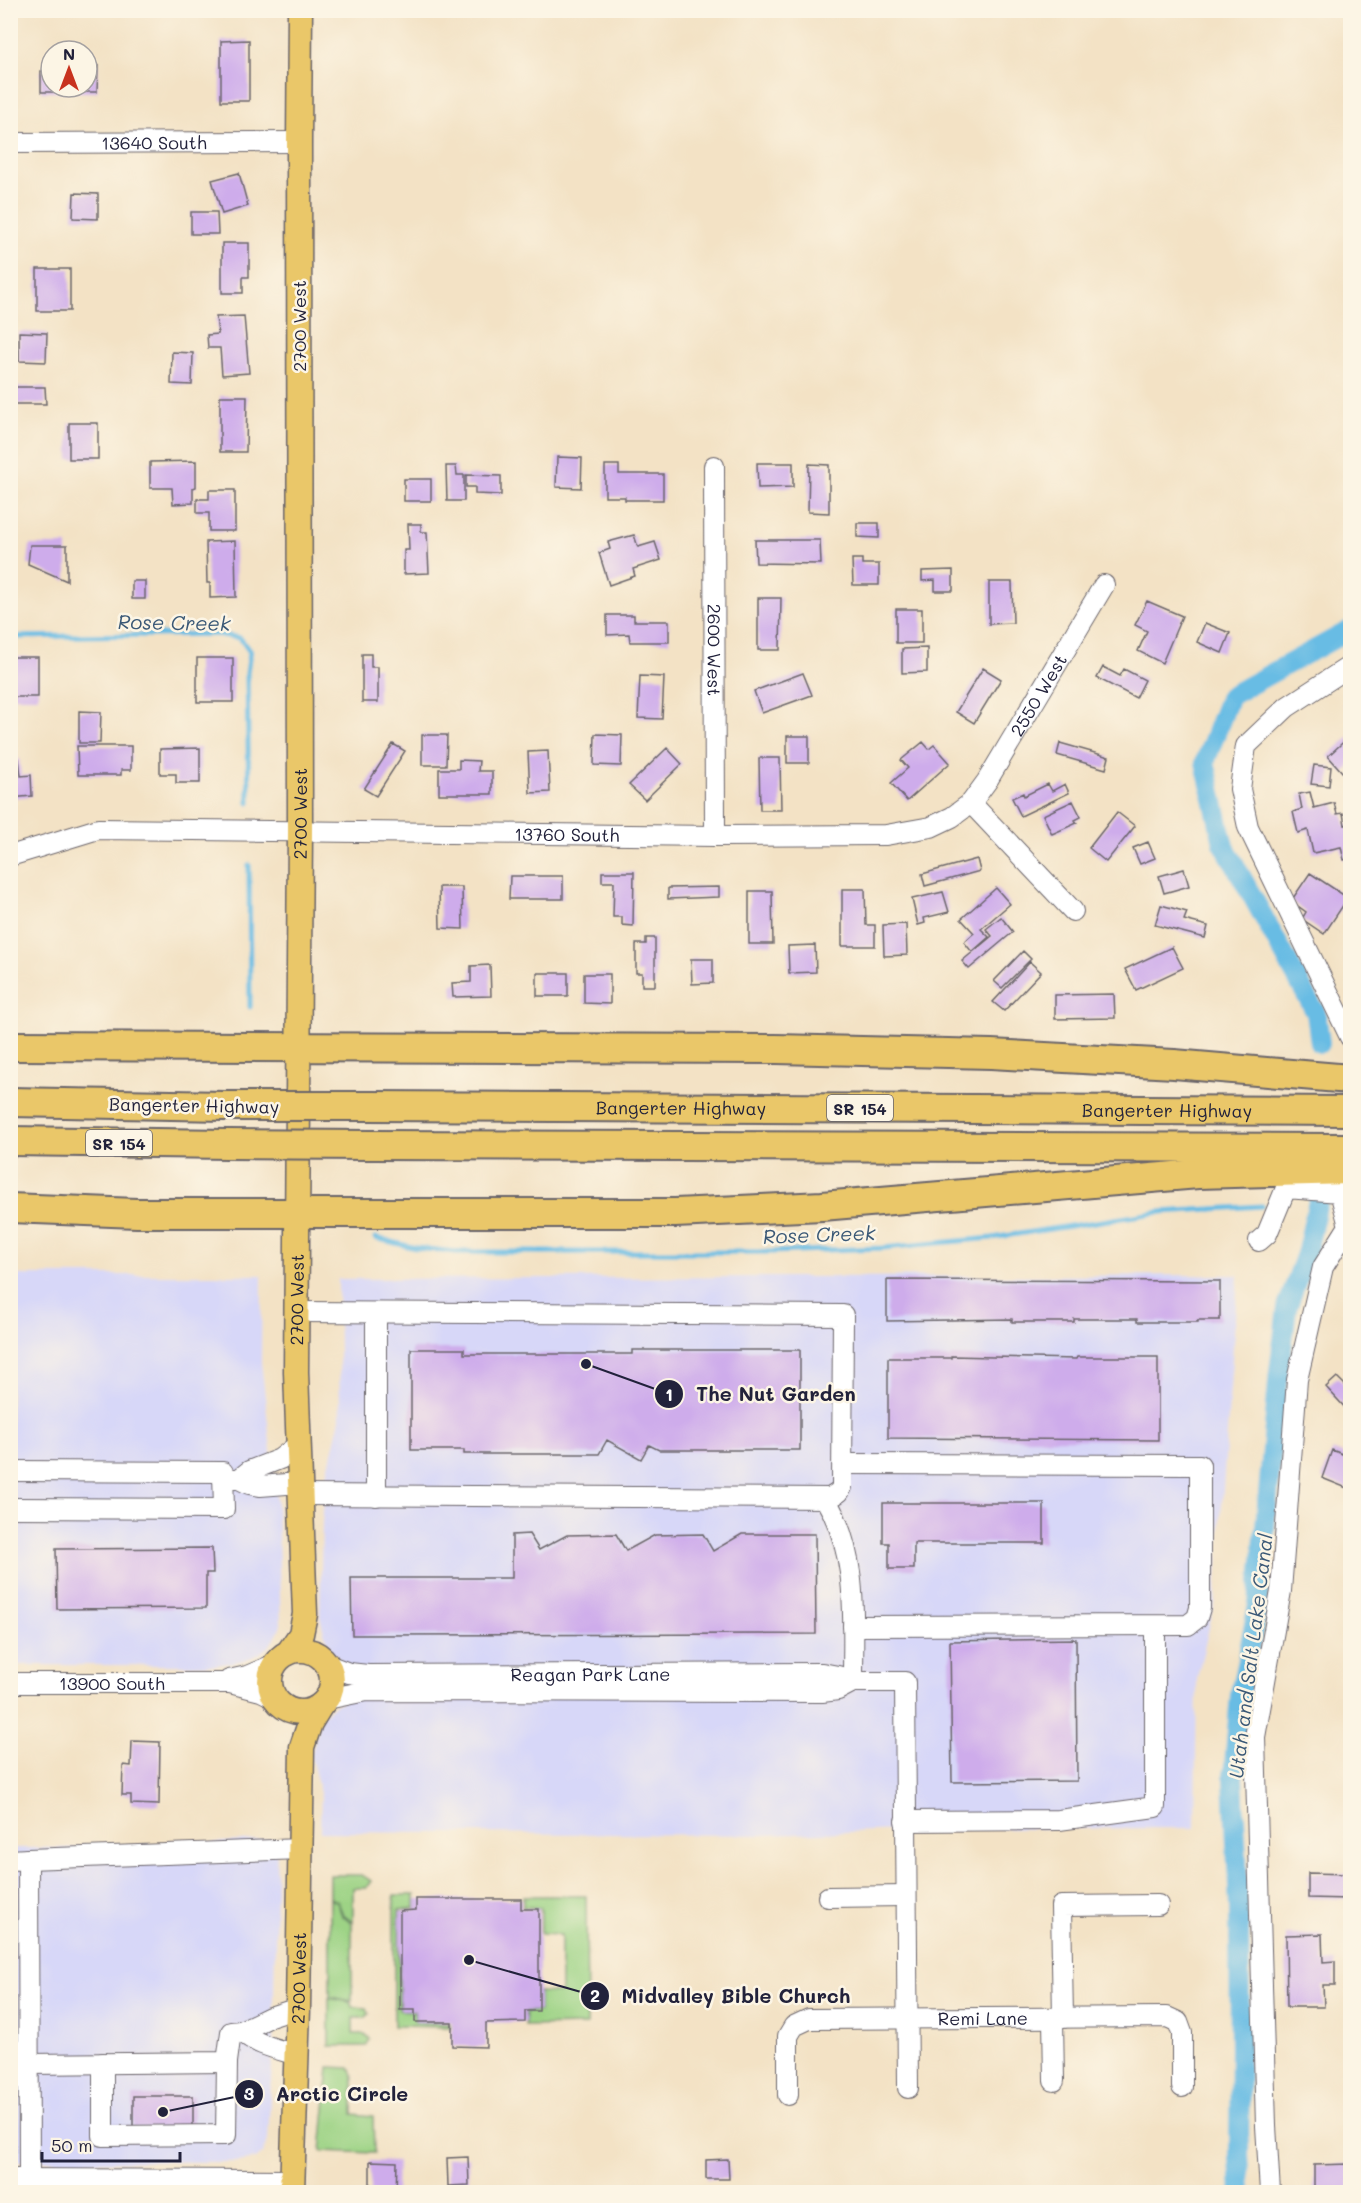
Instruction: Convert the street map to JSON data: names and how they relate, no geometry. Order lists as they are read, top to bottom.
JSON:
{
  "streets": {
    "highway": ["Bangerter Highway", "SR 154"],
    "main road": ["2700 West"],
    "street": [
      "13640 South",
      "2600 West",
      "2550 West",
      "13760 South",
      "Reagan Park Lane",
      "13900 South",
      "Remi Lane"
    ]
  },
  "crossings": [
    ["13640 South", "2700 West"],
    ["2700 West", "13760 South"],
    ["2700 West", "Reagan Park Lane"],
    ["2700 West", "13900 South"],
    ["2600 West", "13760 South"],
    ["2550 West", "13760 South"],
    ["Reagan Park Lane", "13900 South"],
    ["Reagan Park Lane", "Remi Lane"]
  ],
  "water": ["Rose Creek", "Utah and Salt Lake Canal"],
  "places": ["The Nut Garden", "Midvalley Bible Church", "Arctic Circle"],
  "scale_bar": "50 m",
  "north": "top"
}
